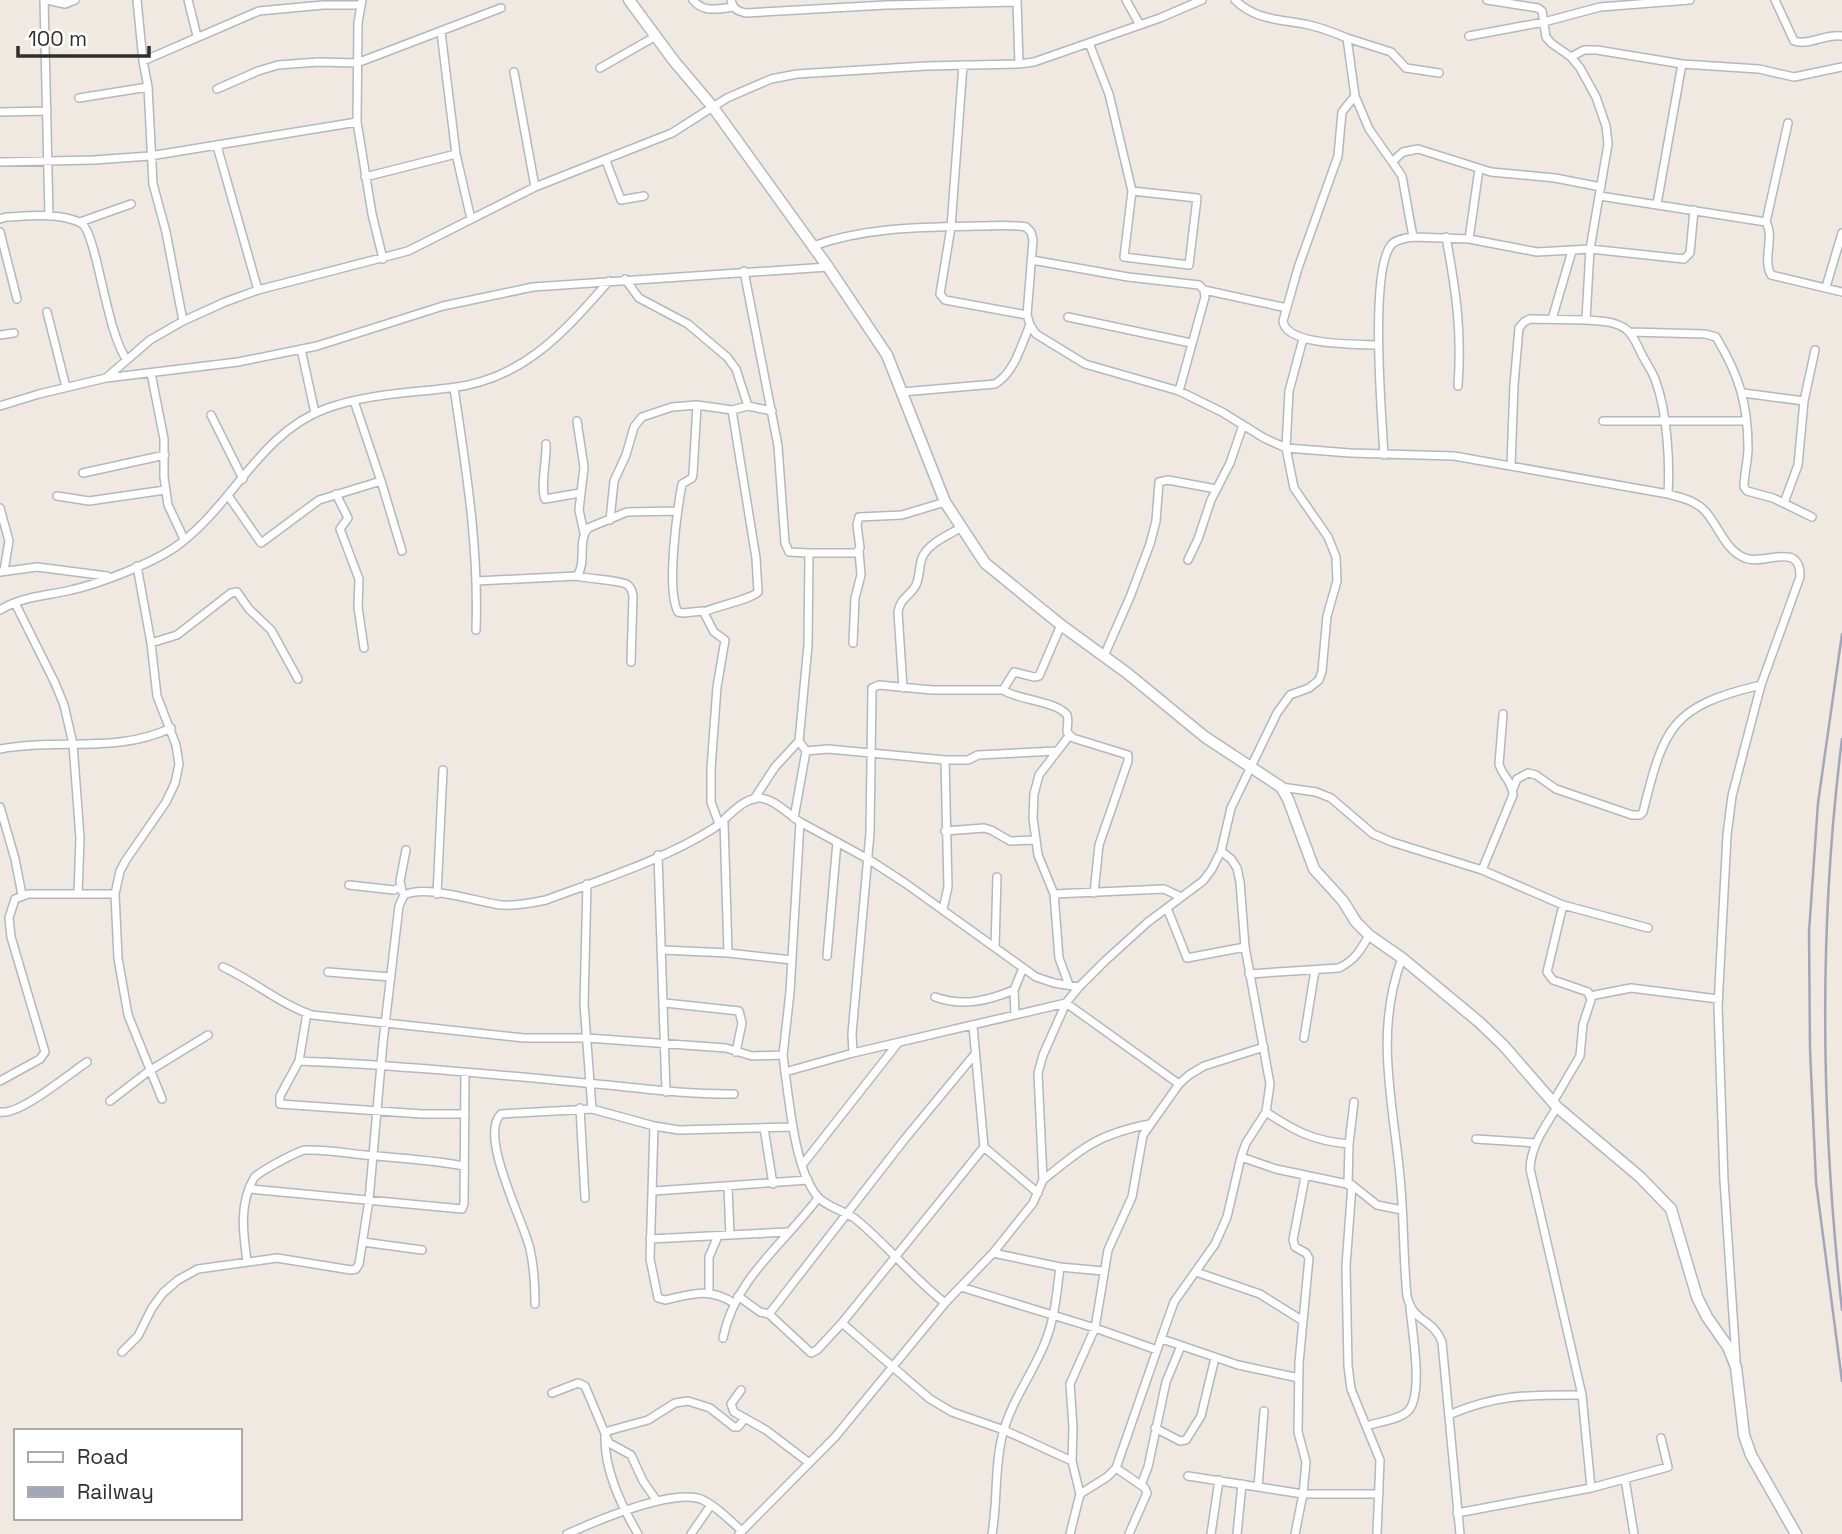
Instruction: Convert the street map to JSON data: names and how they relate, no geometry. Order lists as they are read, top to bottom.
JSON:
{
  "legend": ["Road", "Railway"],
  "scale_bar": "100 m"
}
